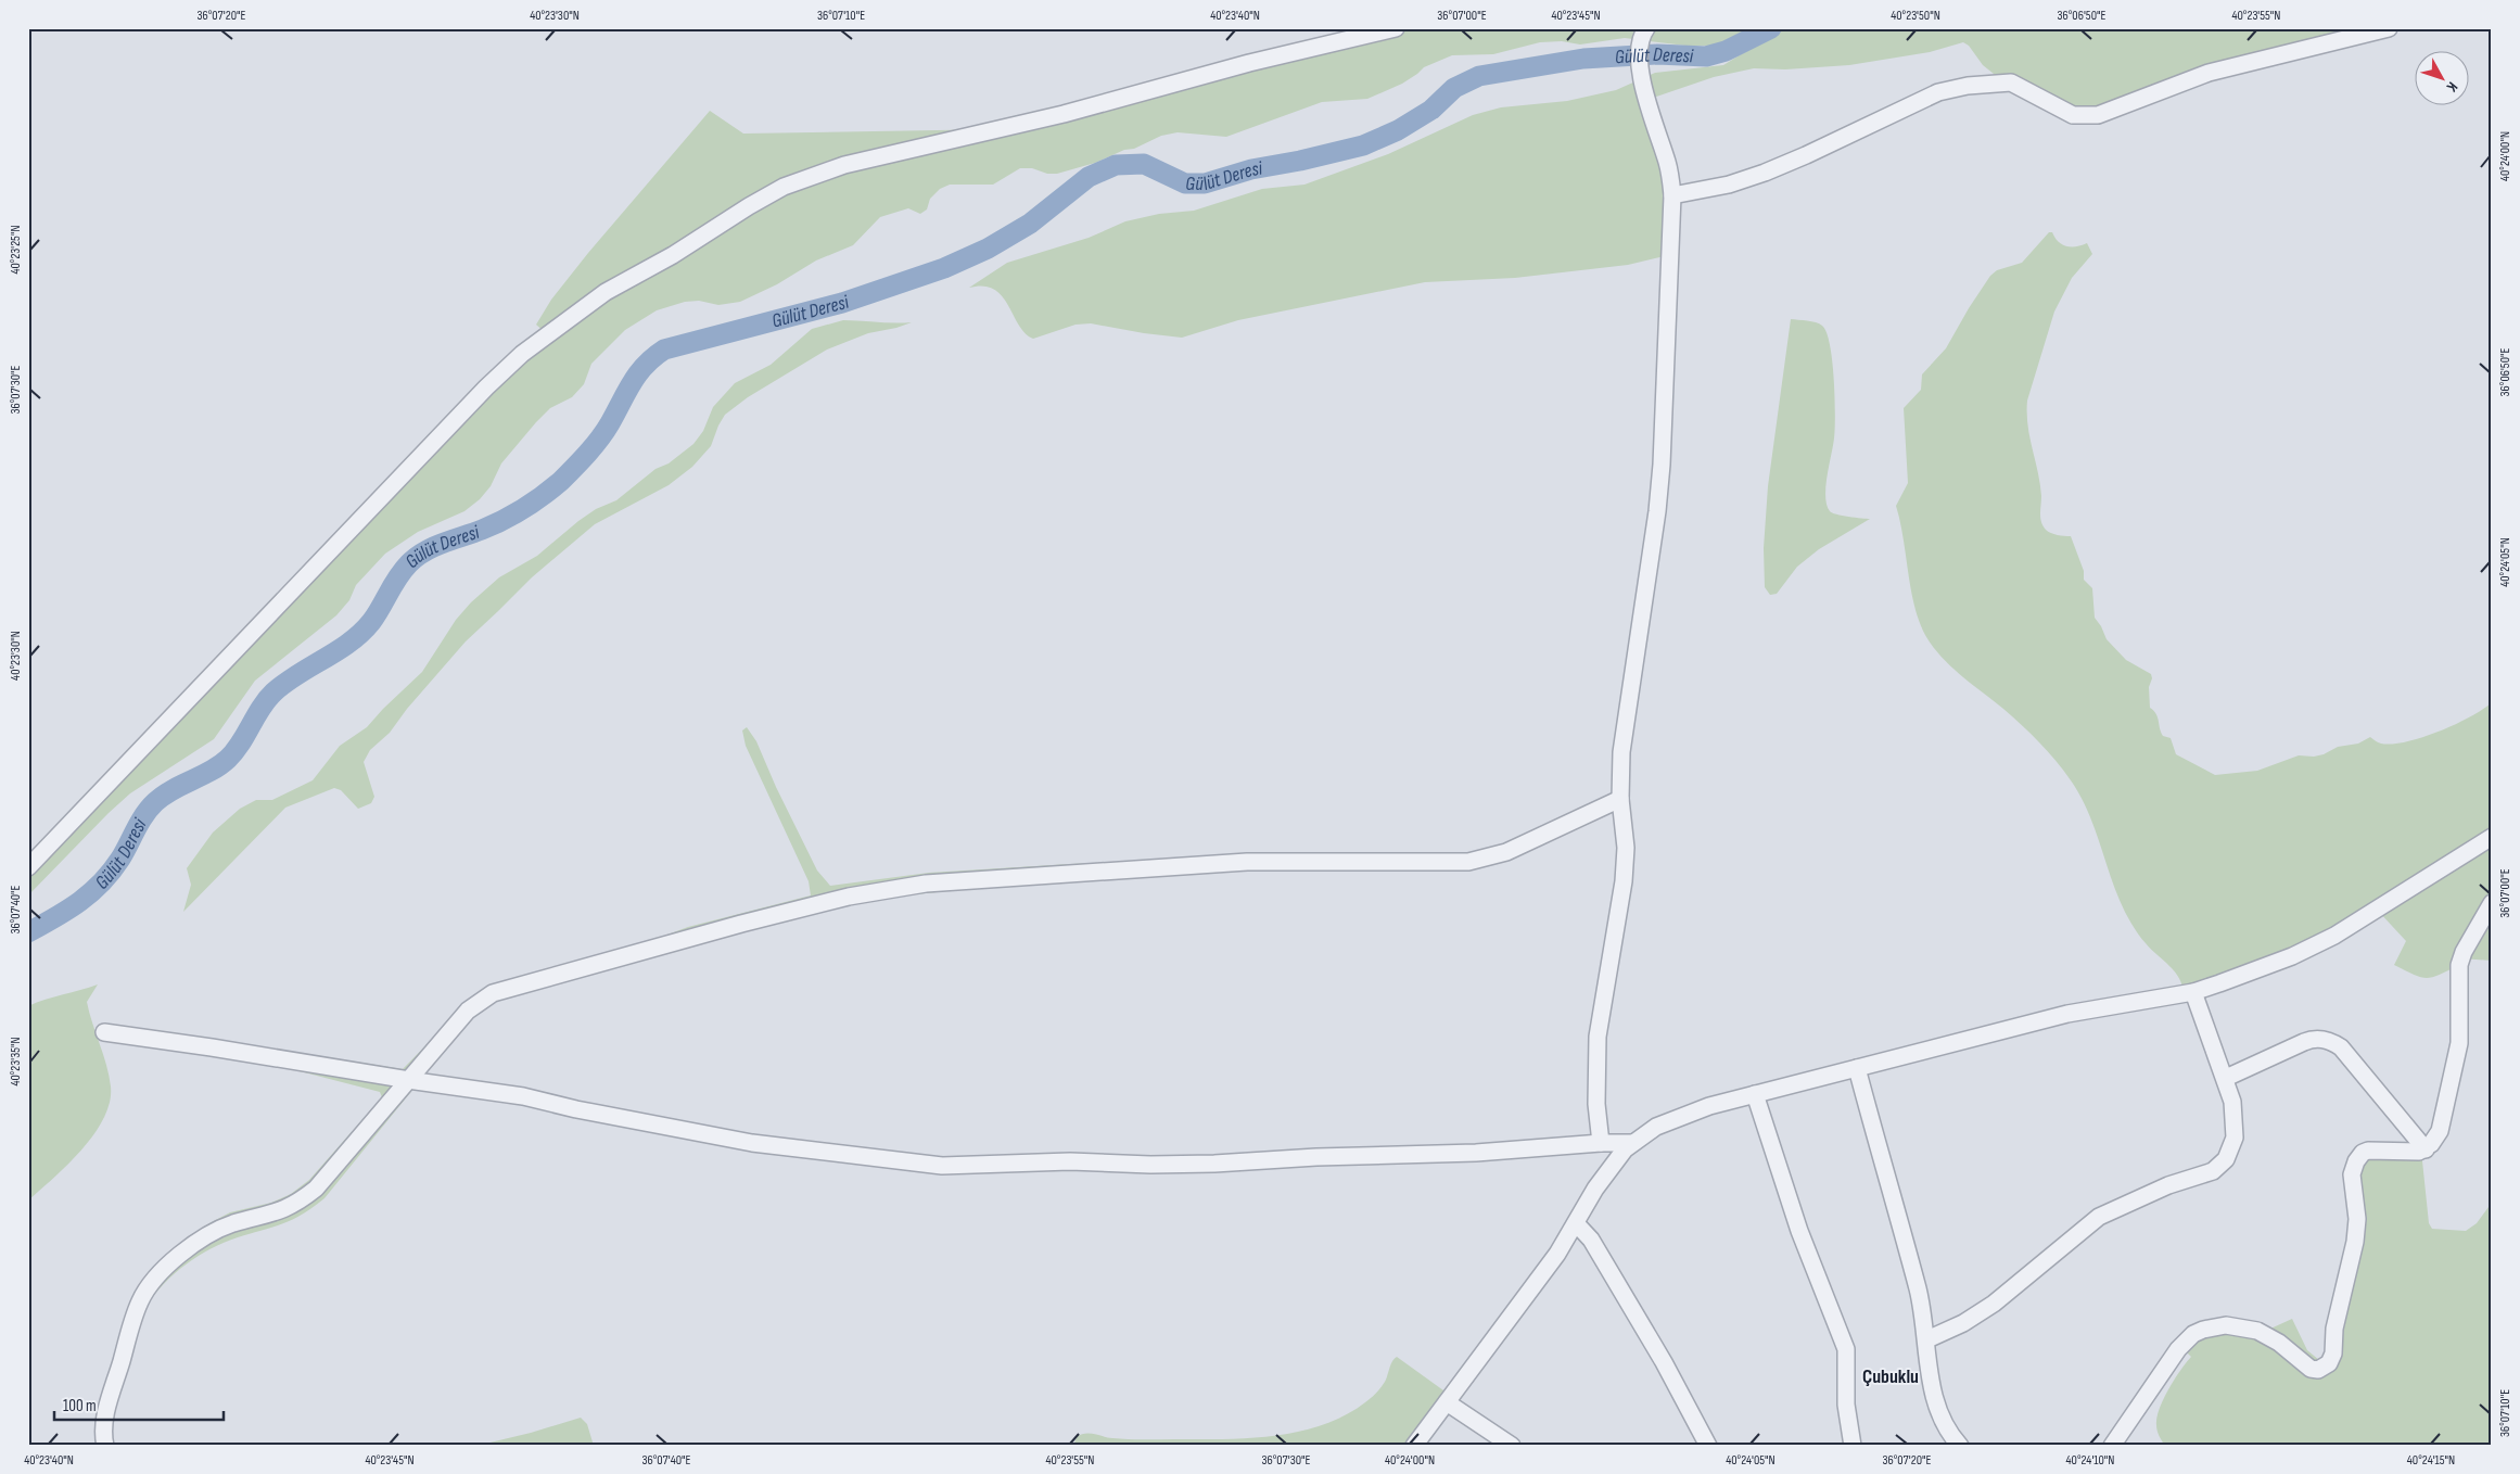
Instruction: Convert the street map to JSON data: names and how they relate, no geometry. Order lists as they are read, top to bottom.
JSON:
{
  "districts": ["Çubuklu"],
  "water": ["Gülüt Deresi"],
  "scale_bar": "100 m",
  "north": "bottom right",
  "coordinates": [
    "36°07'20\"E",
    "40°23'30\"N",
    "36°07'10\"E",
    "40°23'40\"N",
    "36°07'00\"E",
    "40°23'45\"N",
    "40°23'50\"N",
    "36°06'50\"E",
    "40°23'55\"N",
    "40°24'00\"N",
    "40°23'25\"N",
    "36°07'30\"E",
    "40°24'05\"N",
    "36°07'40\"E",
    "40°23'35\"N",
    "40°24'10\"N",
    "40°24'15\"N"
  ]
}
